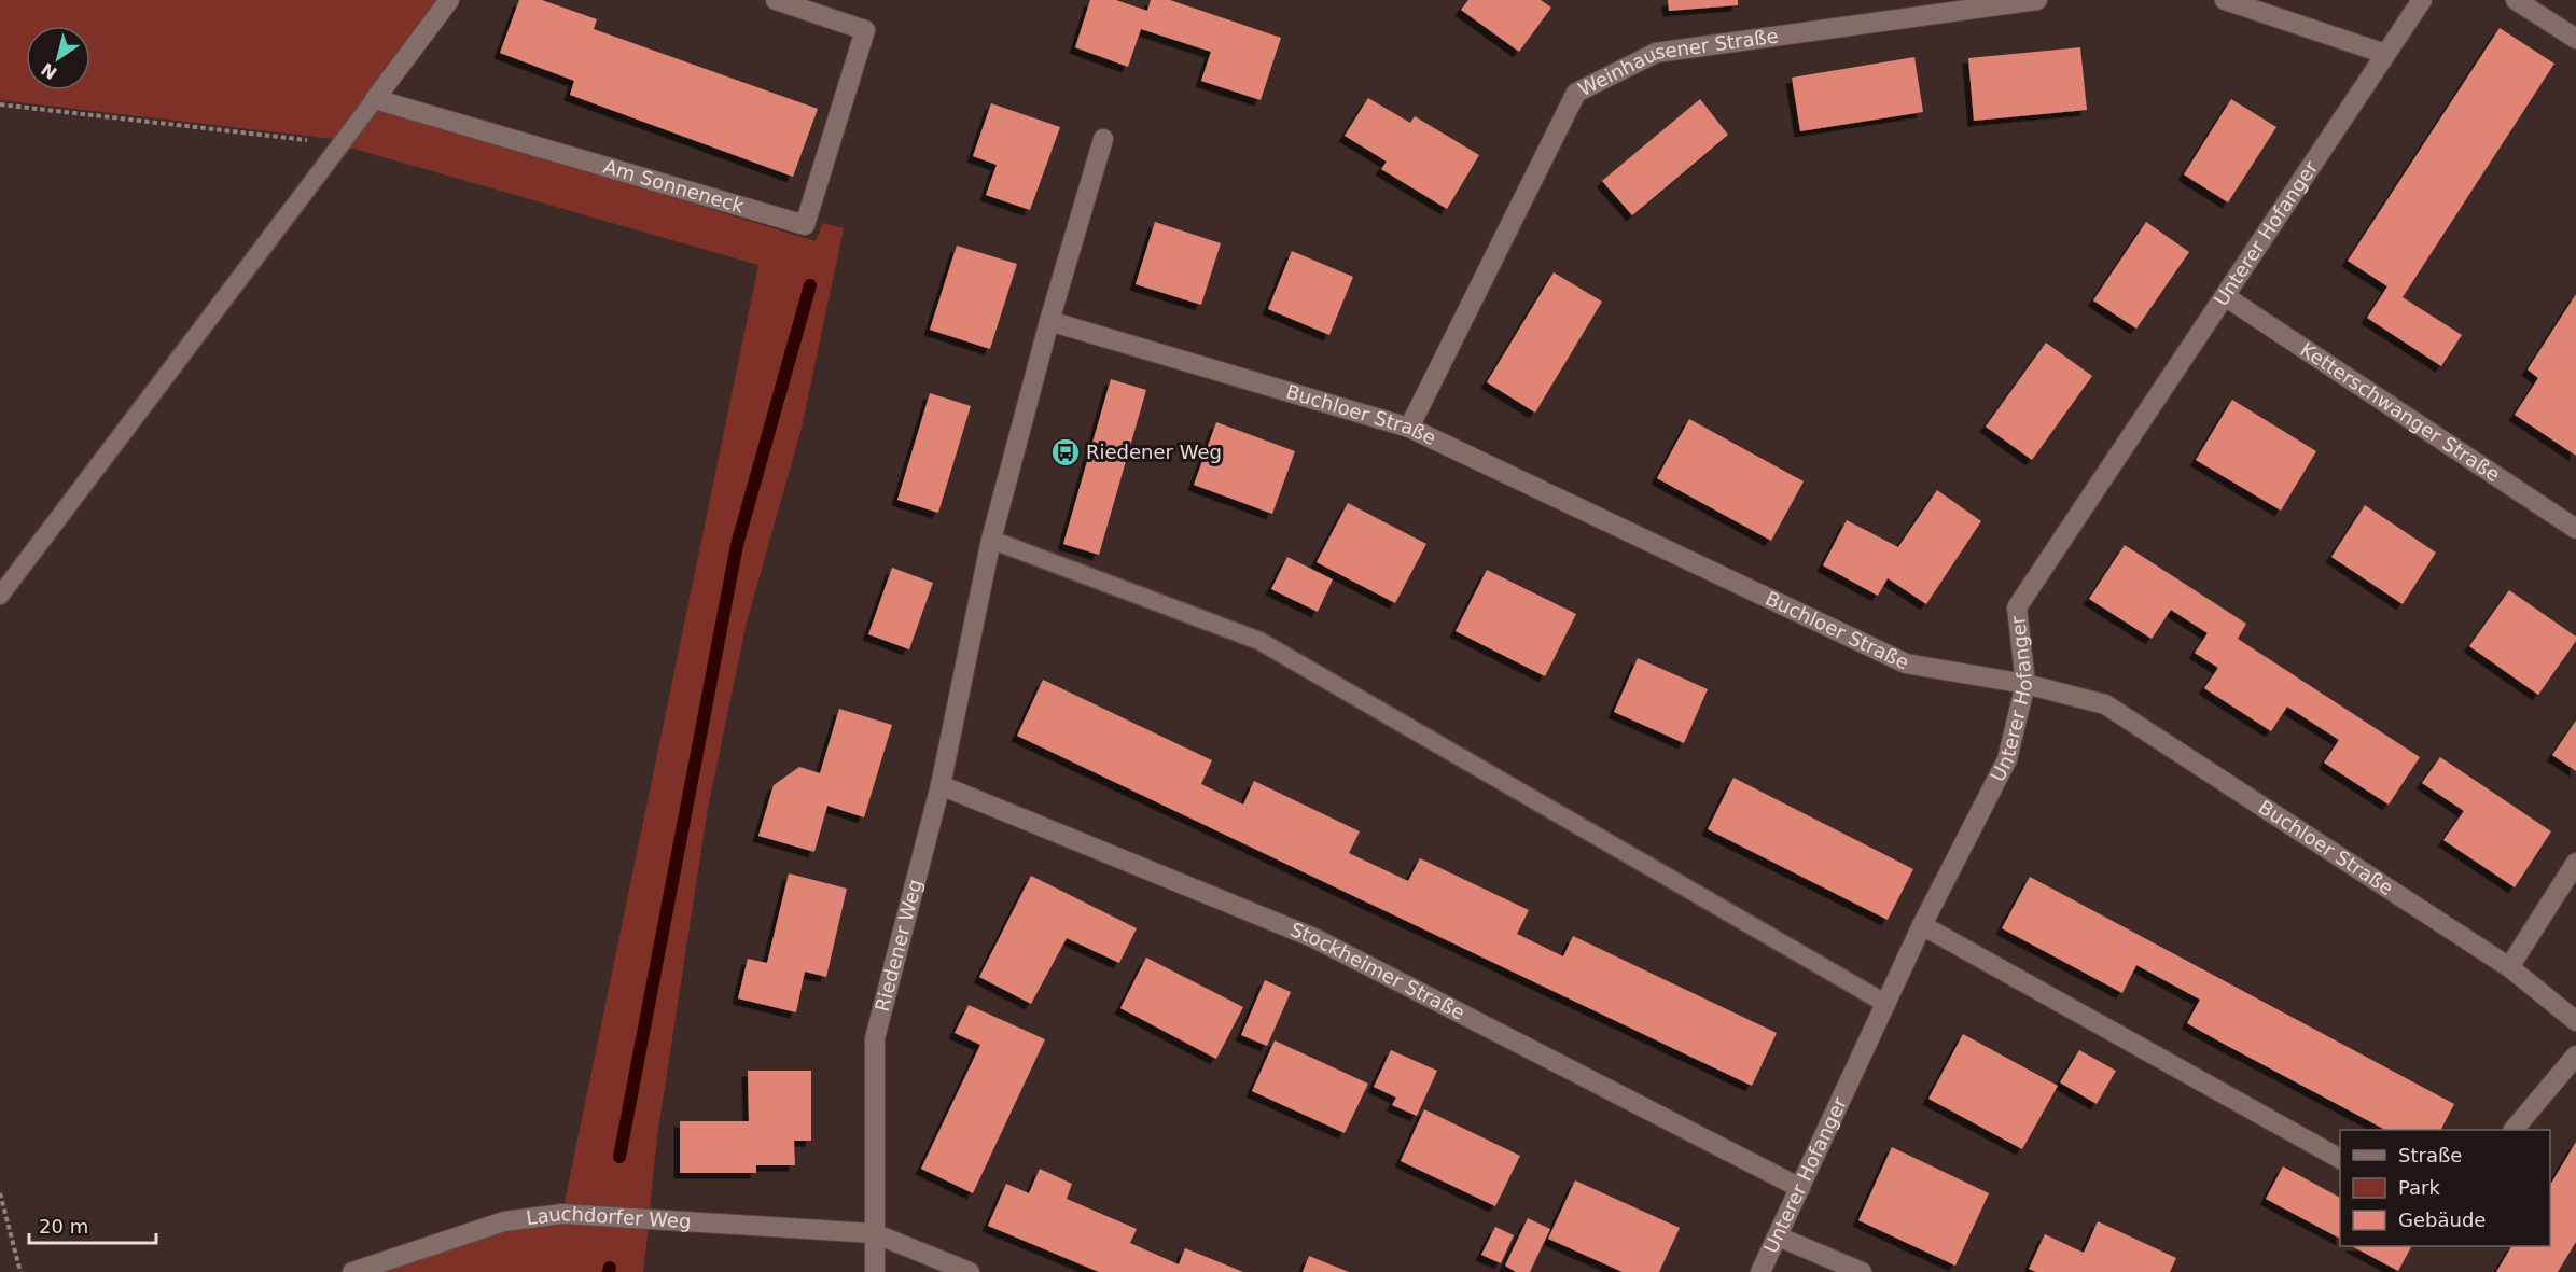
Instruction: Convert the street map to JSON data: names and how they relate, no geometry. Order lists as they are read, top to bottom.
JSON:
{
  "streets": {
    "street": [
      "Weinhausener Straße",
      "Am Sonneneck",
      "Unterer Hofanger",
      "Ketterschwanger Straße",
      "Buchloer Straße",
      "Riedener Weg",
      "Stockheimer Straße",
      "Lauchdorfer Weg"
    ]
  },
  "crossings": [
    ["Weinhausener Straße", "Buchloer Straße"],
    ["Unterer Hofanger", "Ketterschwanger Straße"],
    ["Unterer Hofanger", "Buchloer Straße"],
    ["Unterer Hofanger", "Stockheimer Straße"],
    ["Buchloer Straße", "Riedener Weg"],
    ["Riedener Weg", "Stockheimer Straße"],
    ["Riedener Weg", "Lauchdorfer Weg"]
  ],
  "places": {
    "bus stop": ["Riedener Weg"]
  },
  "legend": ["Straße", "Park", "Gebäude"],
  "scale_bar": "20 m",
  "north": "bottom left"
}
